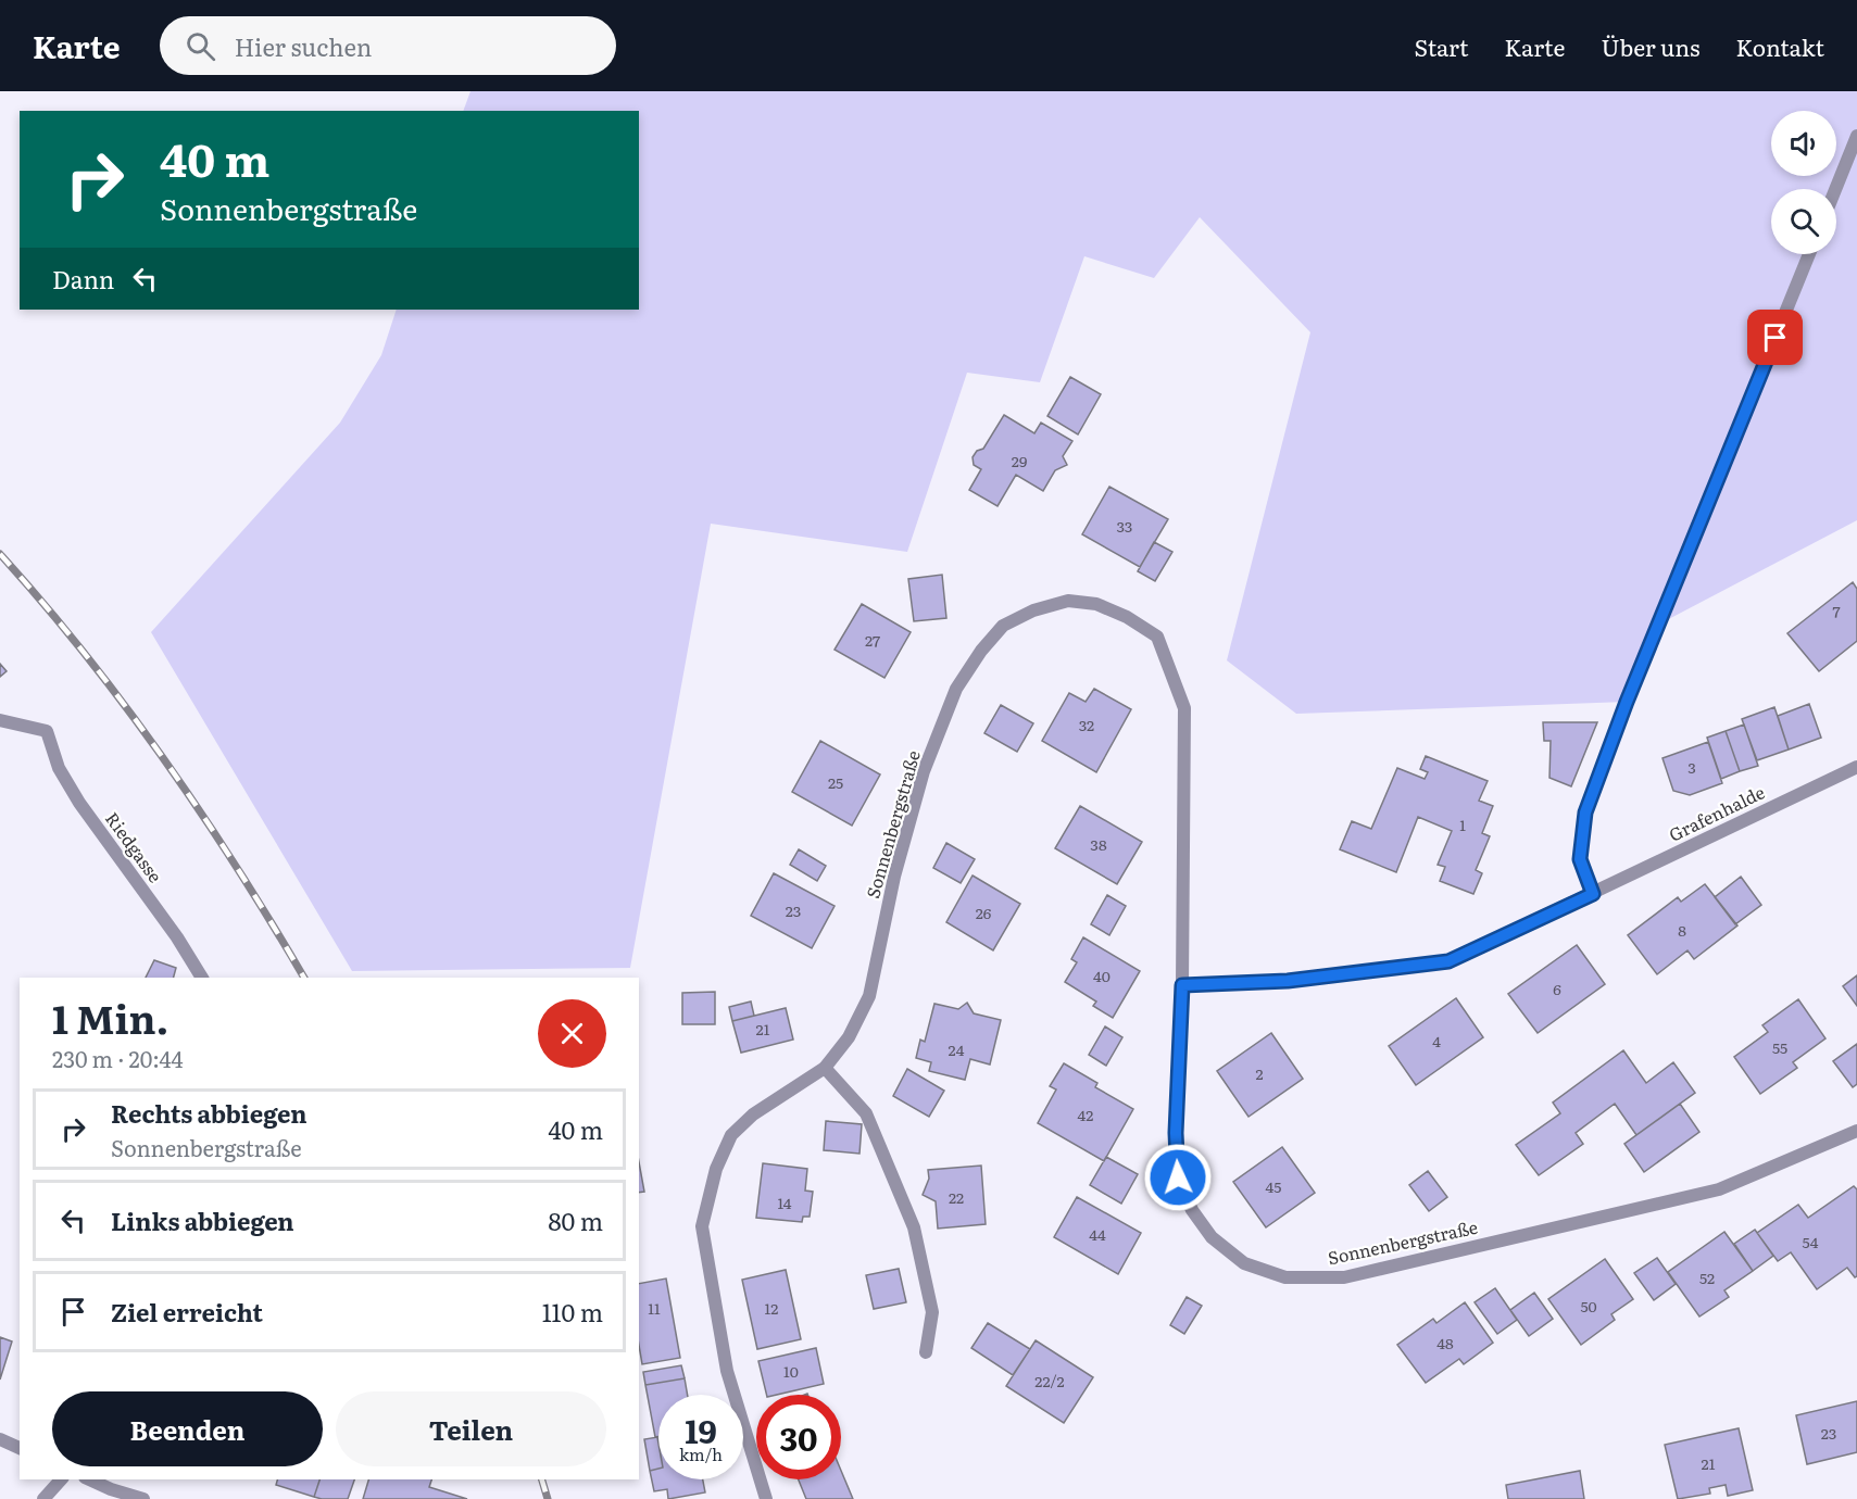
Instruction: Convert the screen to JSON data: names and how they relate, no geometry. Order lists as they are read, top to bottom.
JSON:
{
  "streets": {
    "street": ["Grafenhalde", "Sonnenbergstraße", "Riedgasse"]
  },
  "house_numbers": [
    "29",
    "33",
    "7",
    "27",
    "32",
    "3",
    "25",
    "1",
    "38",
    "23",
    "26",
    "8",
    "40",
    "6",
    "21",
    "4",
    "55",
    "24",
    "2",
    "42",
    "45",
    "22",
    "14",
    "44",
    "54",
    "52",
    "50",
    "11",
    "12",
    "48",
    "10",
    "22/2",
    "23",
    "21"
  ],
  "page": {
    "header": "Karte",
    "search": "Hier suchen",
    "nav": [
      "Start",
      "Karte",
      "Über uns",
      "Kontakt"
    ],
    "turn": ["40 m", "Sonnenbergstraße"],
    "then": "Dann",
    "heading": ["1 Min.", "230 m · 20:44"],
    "list": [
      {
        "name": "Rechts abbiegen",
        "note": "Sonnenbergstraße",
        "value": "40 m"
      },
      {
        "name": "Links abbiegen",
        "value": "80 m"
      },
      {
        "name": "Ziel erreicht",
        "value": "110 m"
      }
    ],
    "buttons": ["Beenden", "Teilen"],
    "speed": "19 km/h",
    "limit": "30"
  }
}
